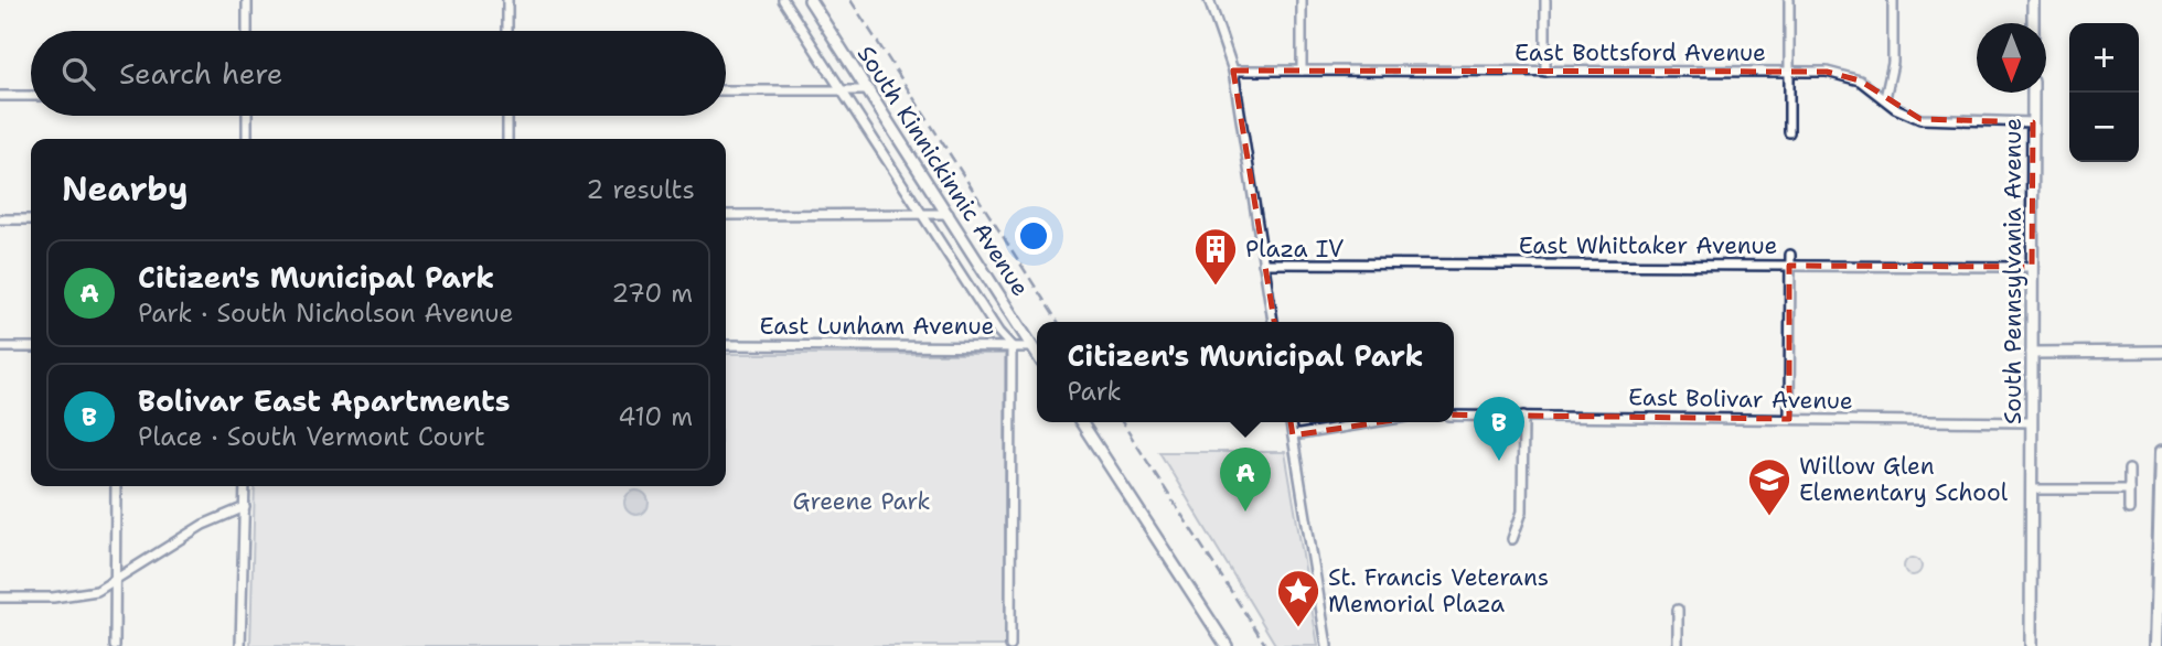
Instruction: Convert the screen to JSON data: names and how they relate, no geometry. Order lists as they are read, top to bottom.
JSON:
{
  "streets": {
    "street": [
      "East Bottsford Avenue",
      "South Kinnickinnic Avenue",
      "East Whittaker Avenue",
      "South Pennsylvania Avenue",
      "East Lunham Avenue",
      "East Bolivar Avenue"
    ]
  },
  "crossings": [
    ["East Bottsford Avenue", "South Pennsylvania Avenue"],
    ["South Kinnickinnic Avenue", "East Lunham Avenue"],
    ["East Whittaker Avenue", "South Pennsylvania Avenue"],
    ["South Pennsylvania Avenue", "East Bolivar Avenue"]
  ],
  "parks": ["Greene Park"],
  "places": {
    "building": ["Plaza IV"],
    "school or university": ["Willow Glen Elementary School"],
    "place": ["St. Francis Veterans Memorial Plaza"]
  },
  "north": "bottom",
  "page": {
    "map_buttons": ["+", "−"],
    "search": "Search here",
    "heading": ["Nearby", "2 results"],
    "list": [
      {
        "mark": "A",
        "name": "Citizen's Municipal Park",
        "note": "Park · South Nicholson Avenue",
        "value": "270 m"
      },
      {
        "mark": "B",
        "name": "Bolivar East Apartments",
        "note": "Place · South Vermont Court",
        "value": "410 m"
      }
    ],
    "popup": ["Citizen's Municipal Park", "Park"],
    "pins": ["B", "A"]
  }
}
